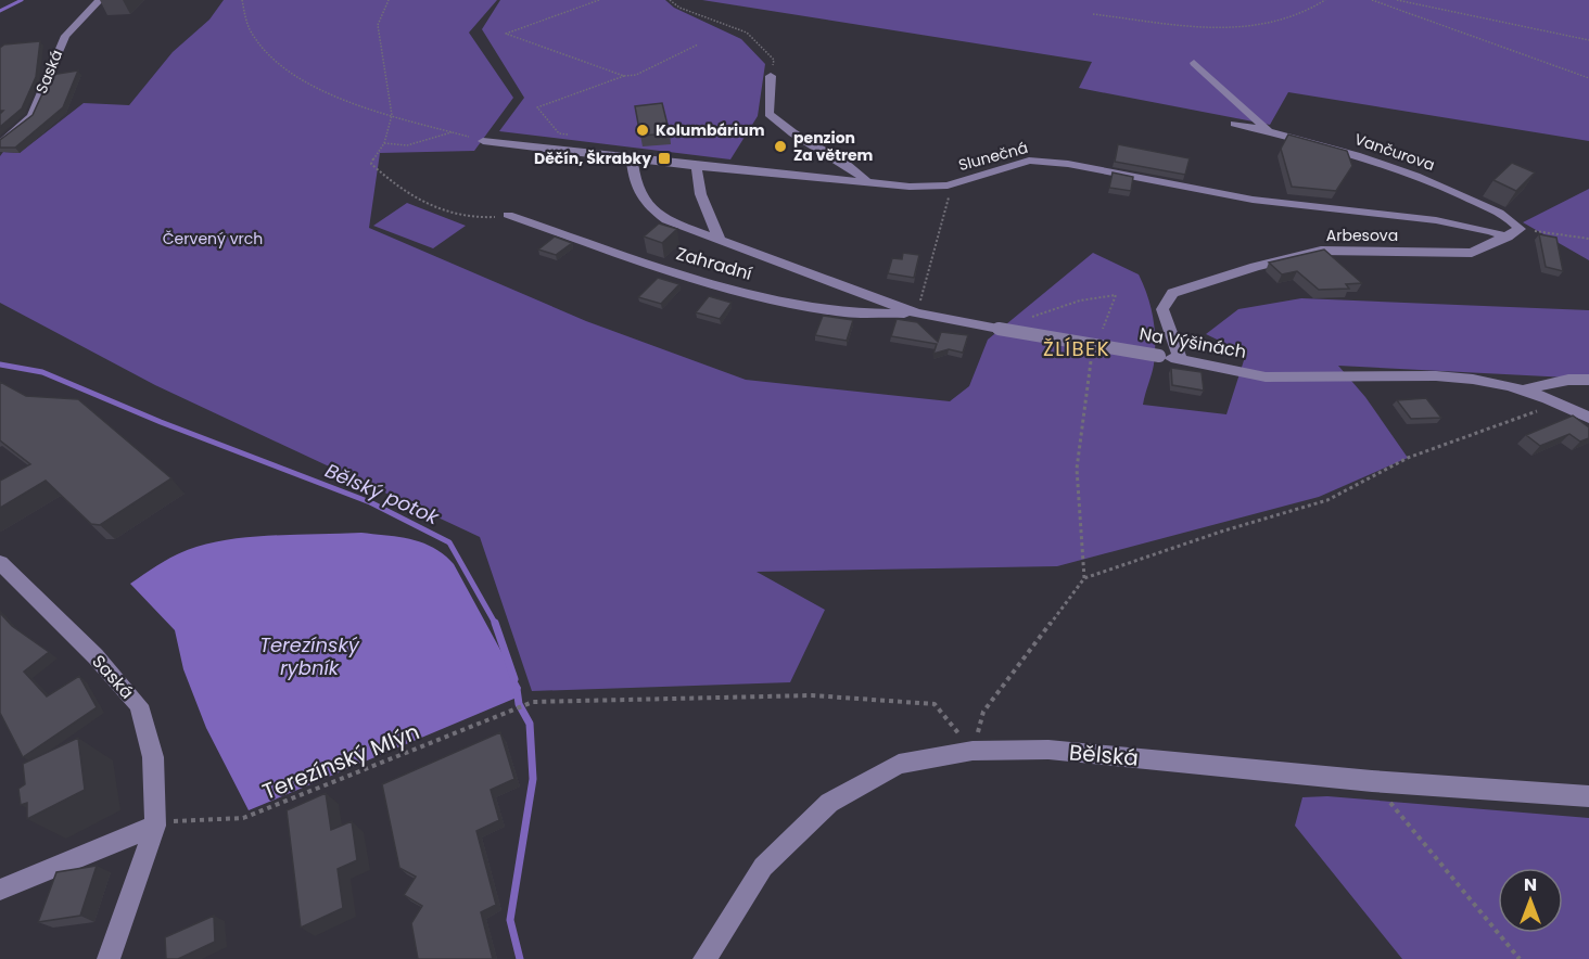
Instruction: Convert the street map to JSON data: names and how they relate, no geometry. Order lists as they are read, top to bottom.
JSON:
{
  "streets": {
    "street": [
      "Saská",
      "Vančurova",
      "Slunečná",
      "Arbesova",
      "Zahradní",
      "Na Výšinách",
      "Bělská"
    ],
    "path": ["Terezínský Mlýn"]
  },
  "crossings": [
    ["Saská", "Terezínský Mlýn"],
    ["Slunečná", "Arbesova"],
    ["Slunečná", "Na Výšinách"],
    ["Arbesova", "Na Výšinách"],
    ["Zahradní", "Na Výšinách"],
    ["Bělská", "Terezínský Mlýn"]
  ],
  "districts": ["ŽLÍBEK"],
  "water": ["Bělský potok", "Terezínský rybník"],
  "parks": ["Červený vrch"],
  "places": {
    "other": ["Kolumbárium", "penzion Za větrem"],
    "transit": ["Děčín, Škrabky"]
  },
  "north": "top"
}
